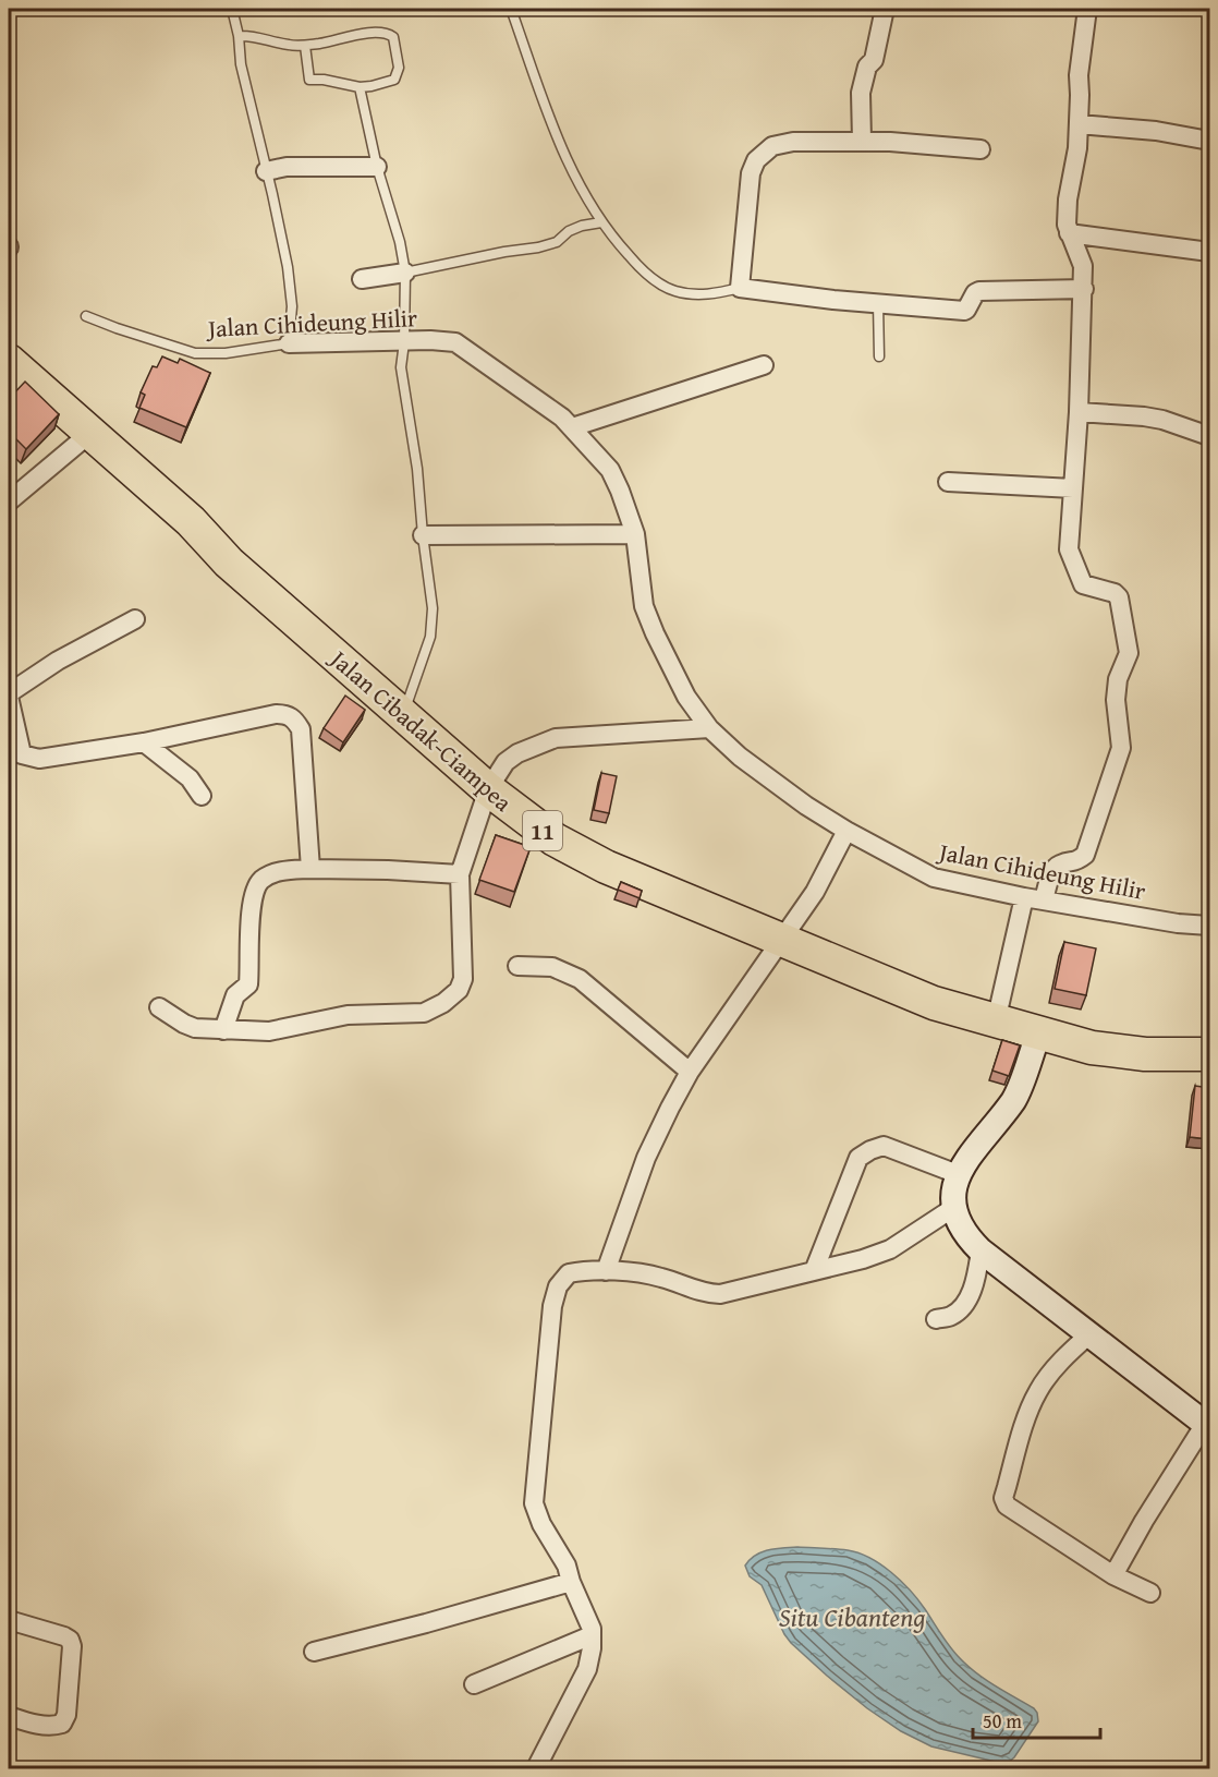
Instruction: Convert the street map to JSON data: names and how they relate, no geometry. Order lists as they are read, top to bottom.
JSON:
{
  "streets": {
    "highway": ["Jalan Cibadak-Ciampea", "11"],
    "street": ["Jalan Cihideung Hilir"]
  },
  "water": ["Situ Cibanteng"],
  "scale_bar": "50 m"
}
